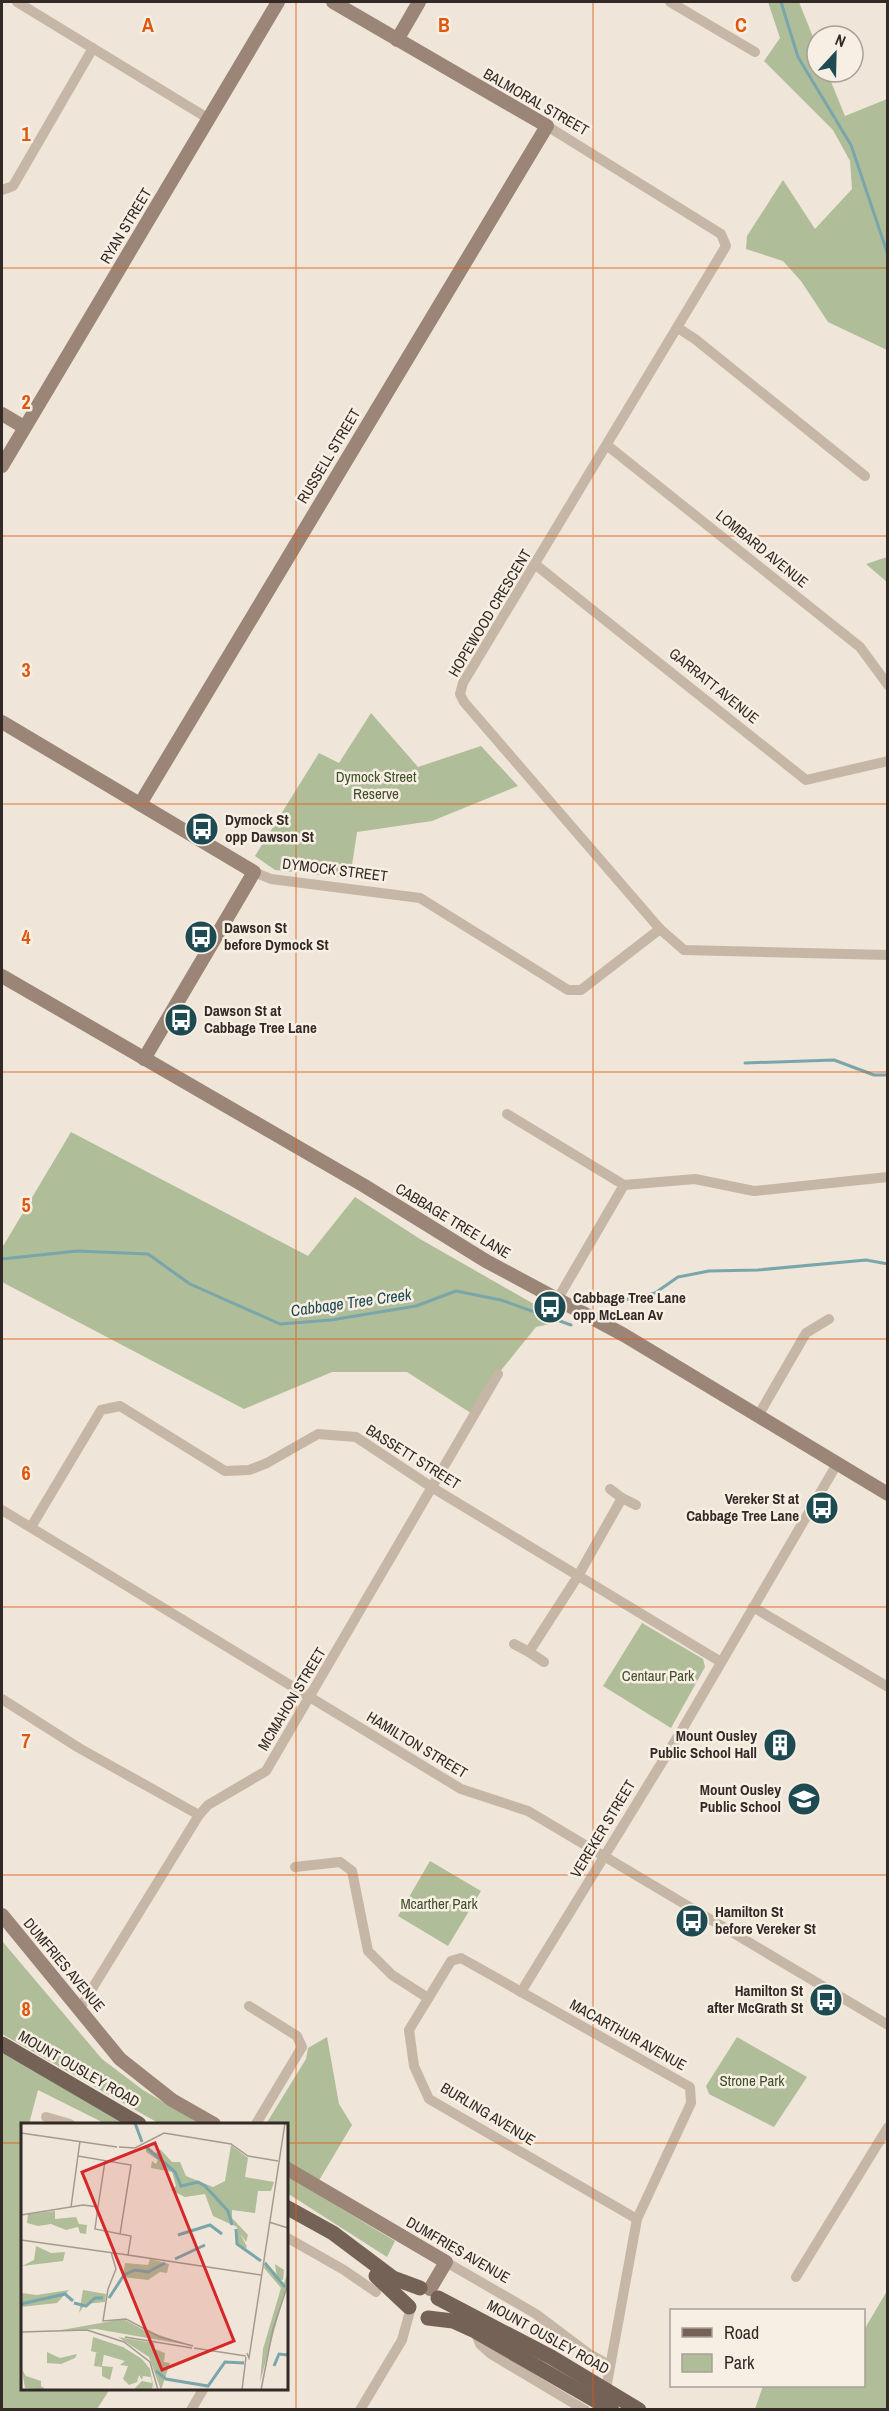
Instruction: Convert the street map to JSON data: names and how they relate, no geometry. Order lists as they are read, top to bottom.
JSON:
{
  "streets": {
    "main road": ["MOUNT OUSLEY ROAD"],
    "street": [
      "BALMORAL STREET",
      "RYAN STREET",
      "RUSSELL STREET",
      "LOMBARD AVENUE",
      "HOPEWOOD CRESCENT",
      "GARRATT AVENUE",
      "DYMOCK STREET",
      "CABBAGE TREE LANE",
      "BASSETT STREET",
      "MCMAHON STREET",
      "HAMILTON STREET",
      "VEREKER STREET",
      "DUMFRIES AVENUE",
      "MACARTHUR AVENUE",
      "BURLING AVENUE"
    ]
  },
  "crossings": [
    ["BALMORAL STREET", "RUSSELL STREET"],
    ["BALMORAL STREET", "HOPEWOOD CRESCENT"],
    ["RUSSELL STREET", "DYMOCK STREET"],
    ["LOMBARD AVENUE", "HOPEWOOD CRESCENT"],
    ["HOPEWOOD CRESCENT", "GARRATT AVENUE"],
    ["HOPEWOOD CRESCENT", "DYMOCK STREET"],
    ["CABBAGE TREE LANE", "VEREKER STREET"],
    ["BASSETT STREET", "MCMAHON STREET"],
    ["BASSETT STREET", "HAMILTON STREET"],
    ["BASSETT STREET", "VEREKER STREET"],
    ["MCMAHON STREET", "HAMILTON STREET"],
    ["MCMAHON STREET", "DUMFRIES AVENUE"],
    ["HAMILTON STREET", "VEREKER STREET"],
    ["VEREKER STREET", "MACARTHUR AVENUE"],
    ["VEREKER STREET", "BURLING AVENUE"],
    ["MACARTHUR AVENUE", "BURLING AVENUE"]
  ],
  "water": ["Cabbage Tree Creek"],
  "parks": [
    "Dymock Street Reserve",
    "Centaur Park",
    "Mcarther Park",
    "Strone Park"
  ],
  "places": {
    "bus stop": [
      "Dymock St opp Dawson St",
      "Dawson St before Dymock St",
      "Dawson St at Cabbage Tree Lane",
      "Cabbage Tree Lane opp McLean Av",
      "Vereker St at Cabbage Tree Lane",
      "Hamilton St before Vereker St",
      "Hamilton St after McGrath St"
    ],
    "building": ["Mount Ousley Public School Hall"],
    "school or university": ["Mount Ousley Public School"]
  },
  "legend": ["Road", "Park"],
  "north": "top",
  "grid": {
    "columns": ["A", "B", "C"],
    "rows": [
      "1",
      "2",
      "3",
      "4",
      "5",
      "6",
      "7",
      "8"
    ]
  }
}
